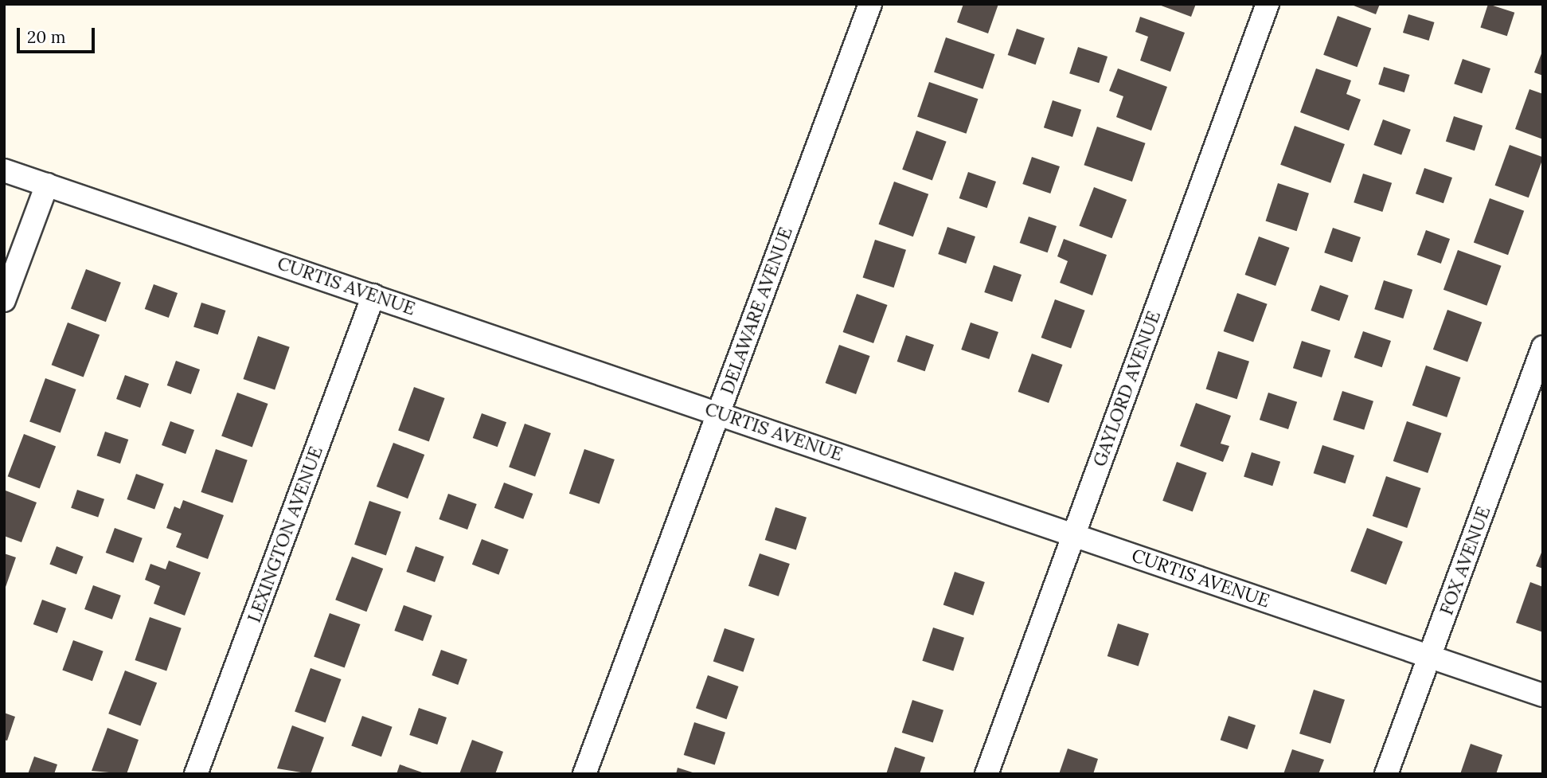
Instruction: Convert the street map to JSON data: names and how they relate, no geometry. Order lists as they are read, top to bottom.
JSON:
{
  "streets": {
    "street": [
      "CURTIS AVENUE",
      "DELAWARE AVENUE",
      "GAYLORD AVENUE",
      "LEXINGTON AVENUE",
      "FOX AVENUE"
    ]
  },
  "crossings": [
    ["CURTIS AVENUE", "DELAWARE AVENUE"],
    ["CURTIS AVENUE", "GAYLORD AVENUE"],
    ["CURTIS AVENUE", "LEXINGTON AVENUE"],
    ["CURTIS AVENUE", "FOX AVENUE"]
  ],
  "scale_bar": "20 m"
}
